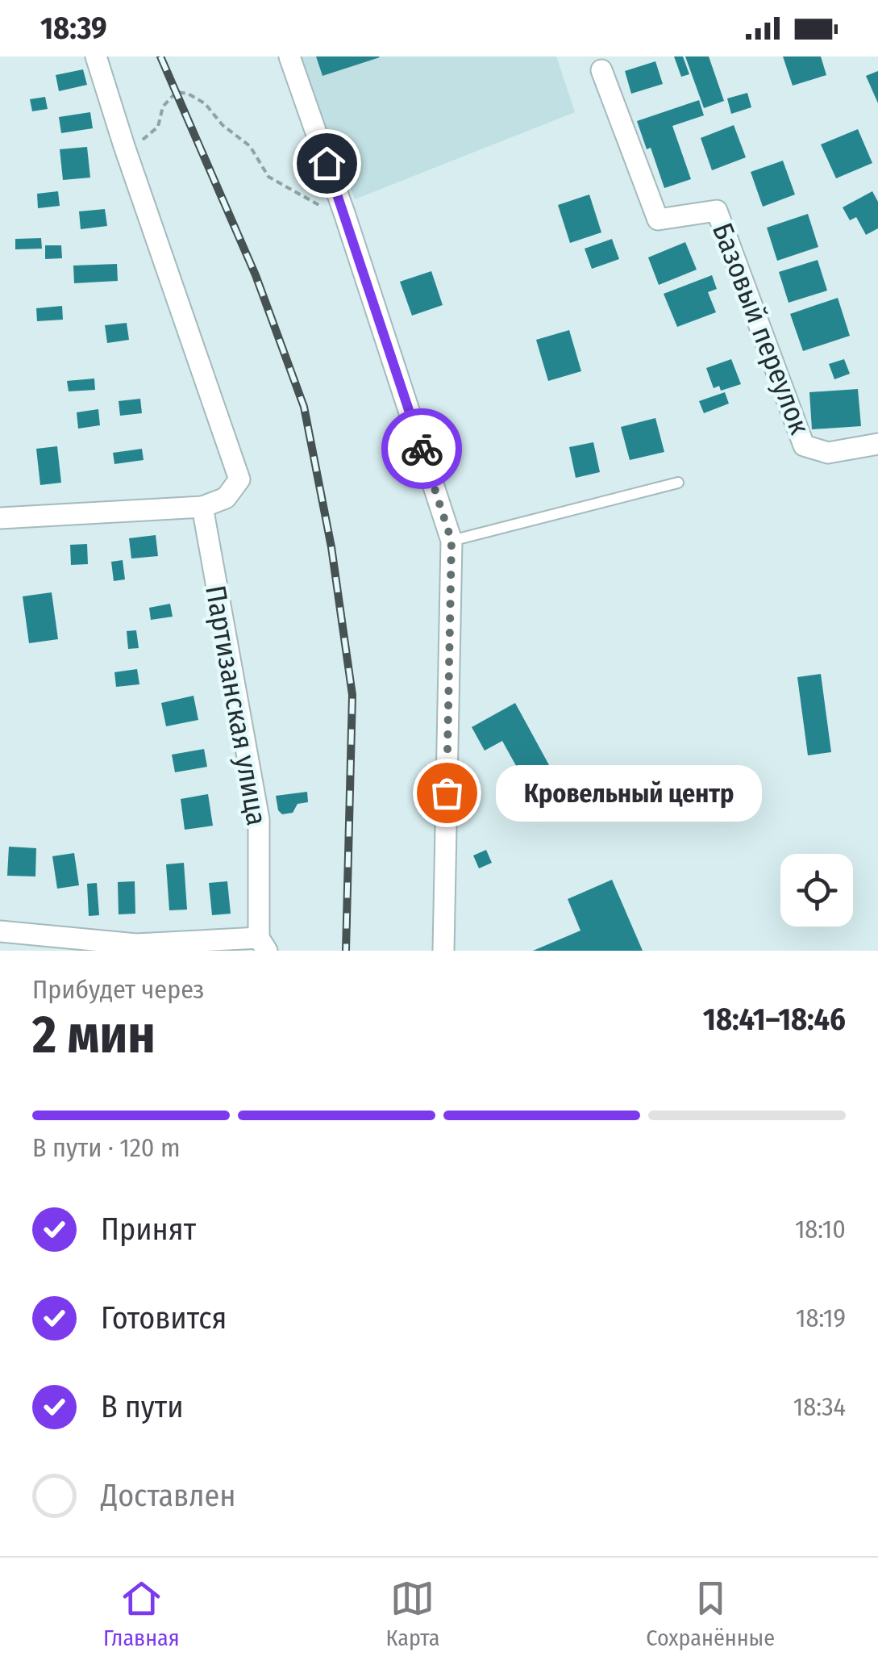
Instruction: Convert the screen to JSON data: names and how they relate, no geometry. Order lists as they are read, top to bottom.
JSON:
{
  "streets": {
    "street": ["Базовый переулок", "Партизанская улица"]
  },
  "places": ["Кровельный центр"],
  "page": {
    "status": "18:39",
    "bubble": "Кровельный центр",
    "heading": ["2 мин", "Прибудет через", "18:41–18:46"],
    "bar": "В пути · 120 m",
    "list": [
      ["Принят", "18:10"],
      ["Готовится", "18:19"],
      ["В пути", "18:34"],
      "Доставлен"
    ],
    "tabs": ["Главная", "Карта", "Сохранённые"]
  }
}
